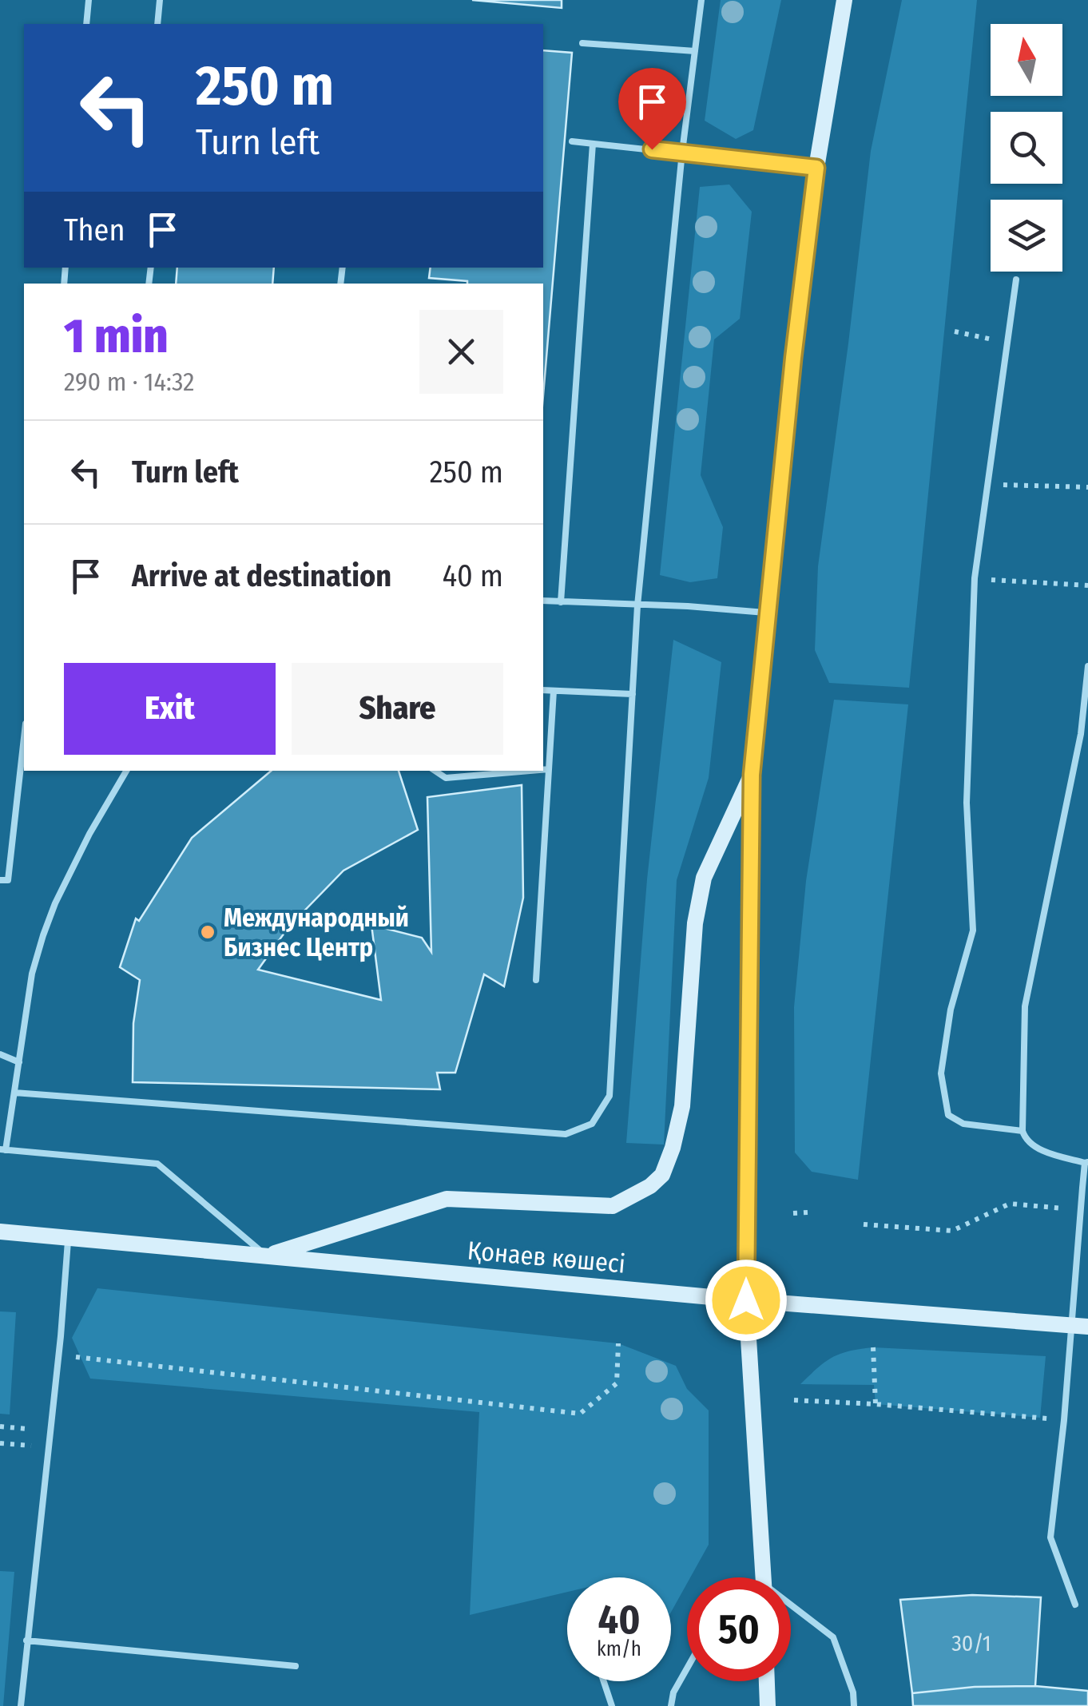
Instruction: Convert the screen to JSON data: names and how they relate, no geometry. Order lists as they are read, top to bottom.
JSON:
{
  "streets": {
    "main road": ["Қонаев көшесі"]
  },
  "places": ["Международный Бизнес Центр"],
  "house_numbers": ["30/1"],
  "north": "top",
  "page": {
    "turn": ["250 m", "Turn left"],
    "then": "Then",
    "heading": ["1 min", "290 m · 14:32"],
    "list": [
      {
        "name": "Turn left",
        "value": "250 m"
      },
      {
        "name": "Arrive at destination",
        "value": "40 m"
      }
    ],
    "buttons": ["Exit", "Share"],
    "speed": "40 km/h",
    "limit": "50"
  }
}
